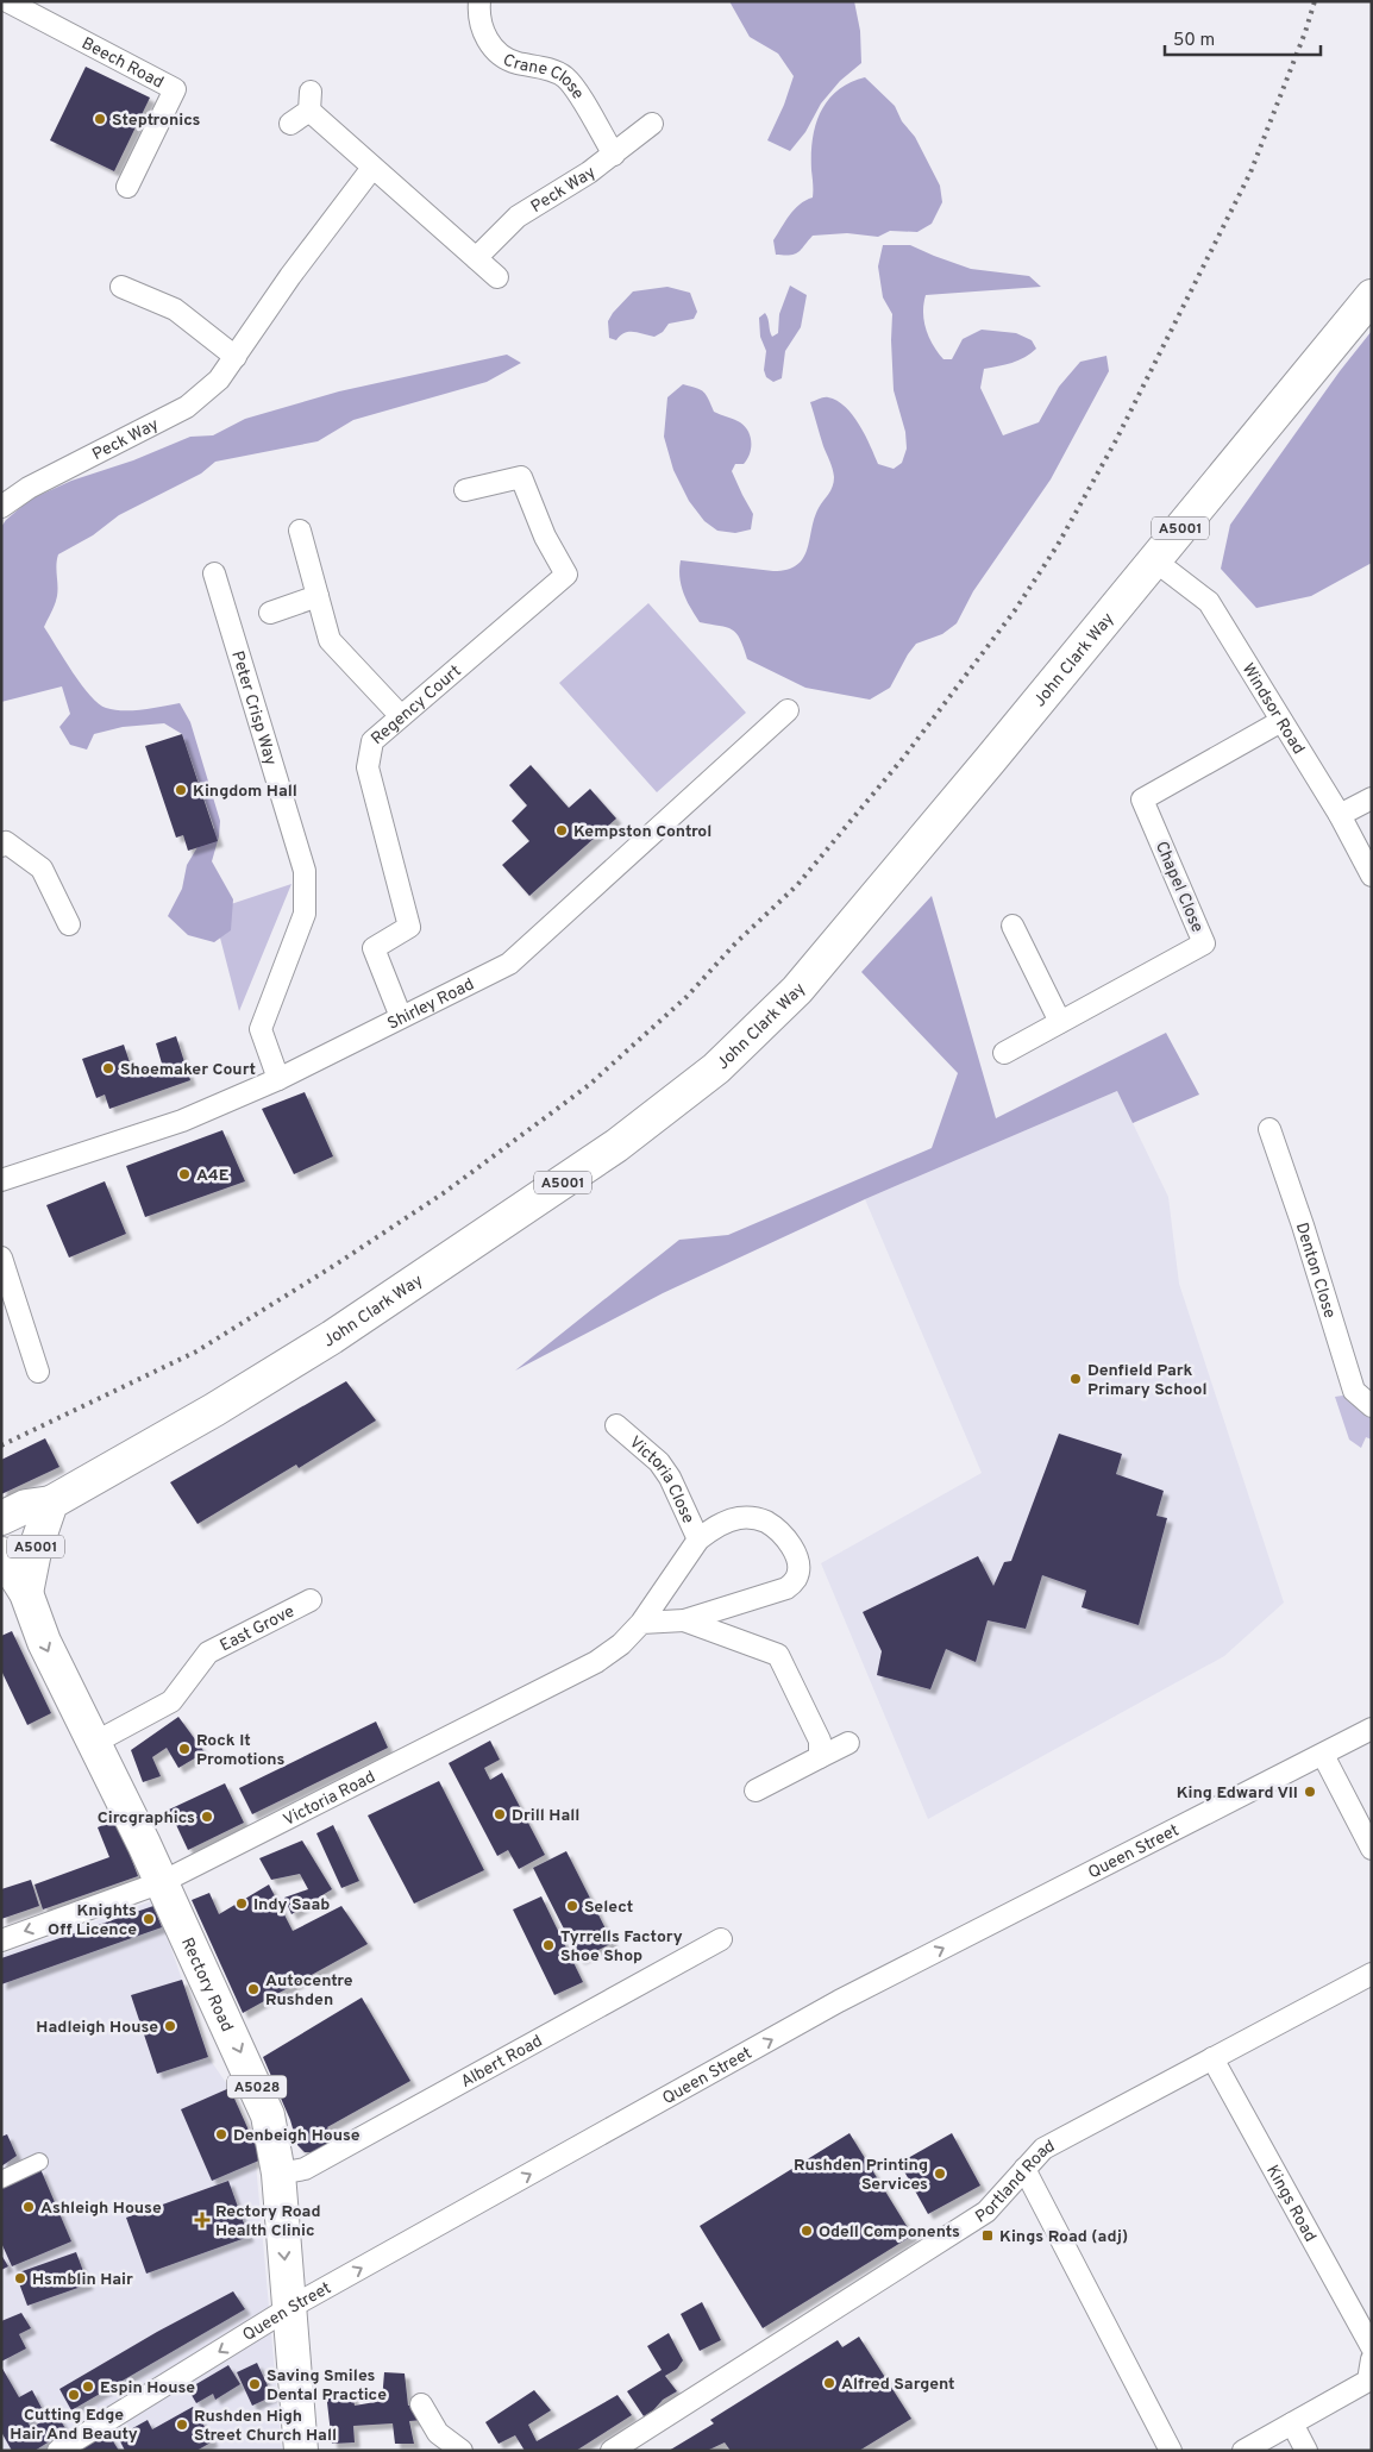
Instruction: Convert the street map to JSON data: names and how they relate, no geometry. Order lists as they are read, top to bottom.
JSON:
{
  "streets": {
    "main road": [
      "A5001",
      "John Clark Way",
      "Rectory Road",
      "A5028"
    ],
    "street": [
      "Beech Road",
      "Crane Close",
      "Peck Way",
      "Regency Court",
      "Peter Crisp Way",
      "Windsor Road",
      "Chapel Close",
      "Shirley Road",
      "Denton Close",
      "Victoria Close",
      "East Grove",
      "Victoria Road",
      "Queen Street",
      "Albert Road",
      "Portland Road",
      "Kings Road"
    ]
  },
  "crossings": [
    ["Crane Close", "Peck Way"],
    ["A5001", "John Clark Way"],
    ["A5001", "Rectory Road"],
    ["John Clark Way", "Windsor Road"],
    ["Regency Court", "Shirley Road"],
    ["Peter Crisp Way", "Shirley Road"],
    ["Windsor Road", "Chapel Close"],
    ["Victoria Close", "Victoria Road"],
    ["East Grove", "Rectory Road"],
    ["Victoria Road", "Rectory Road"],
    ["Queen Street", "Rectory Road"],
    ["Rectory Road", "Albert Road"],
    ["Portland Road", "Kings Road"]
  ],
  "one_way": ["Rectory Road"],
  "places": {
    "other": [
      "Steptronics",
      "Kingdom Hall",
      "Kempston Control",
      "Shoemaker Court",
      "A4E",
      "Denfield Park Primary School",
      "Rock It Promotions",
      "King Edward VII",
      "Drill Hall",
      "Circgraphics",
      "Indy Saab",
      "Select",
      "Knights Off Licence",
      "Tyrrells Factory Shoe Shop",
      "Autocentre Rushden",
      "Hadleigh House",
      "Denbeigh House",
      "Rushden Printing Services",
      "Ashleigh House",
      "Odell Components",
      "Hsmblin Hair",
      "Alfred Sargent",
      "Saving Smiles Dental Practice",
      "Espin House",
      "Cutting Edge Hair And Beauty",
      "Rushden High Street Church Hall"
    ],
    "health": ["Rectory Road Health Clinic"],
    "transit": ["Kings Road (adj)"]
  },
  "scale_bar": "50 m"
}
